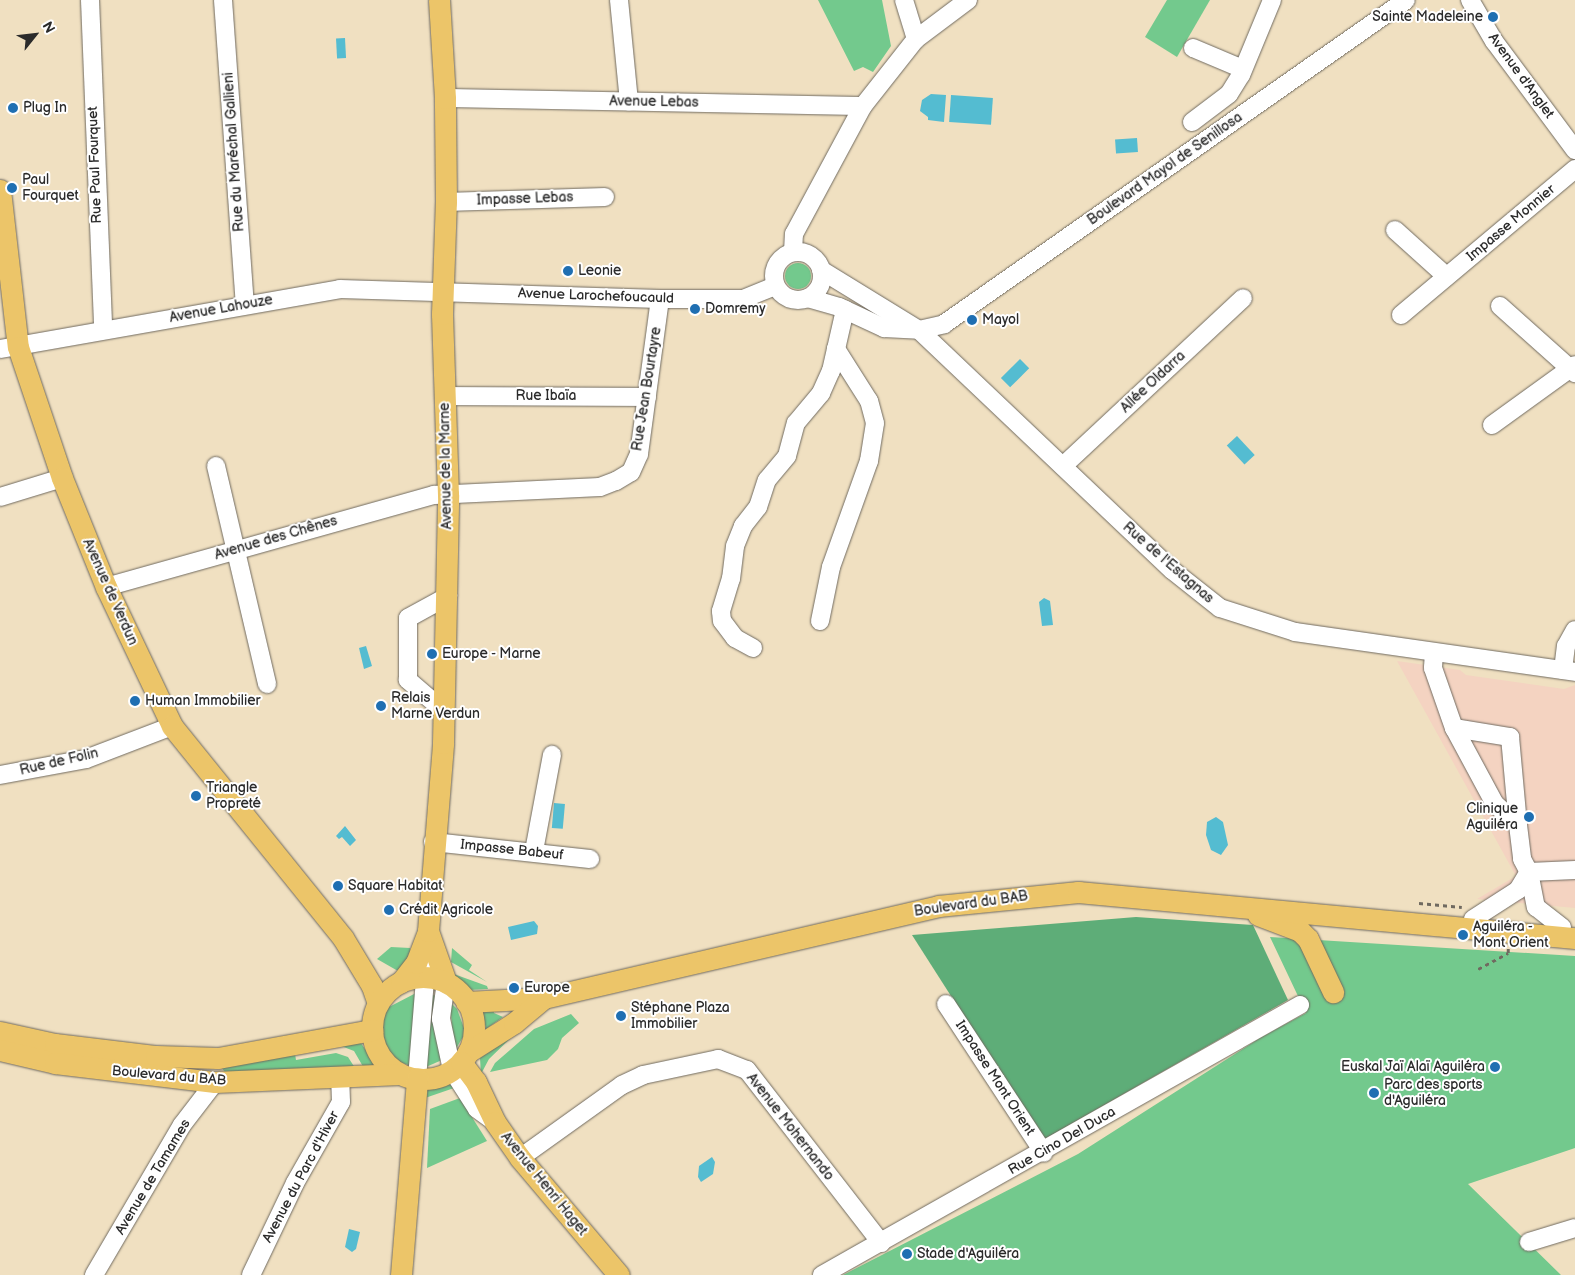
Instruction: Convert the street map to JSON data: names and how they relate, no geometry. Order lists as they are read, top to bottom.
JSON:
{
  "streets": {
    "main road": [
      "Avenue de la Marne",
      "Avenue de Verdun",
      "Boulevard du BAB",
      "Avenue Henri Haget"
    ],
    "street": [
      "Avenue d'Anglet",
      "Avenue Lebas",
      "Rue du Maréchal Gallieni",
      "Rue Paul Fourquet",
      "Boulevard Mayol de Senillosa",
      "Impasse Lebas",
      "Impasse Monnier",
      "Avenue Larochefoucauld",
      "Avenue Lahouze",
      "Allée Oldarra",
      "Rue Jean Bourtayre",
      "Rue Ibaïa",
      "Avenue des Chênes",
      "Rue de l'Estagnas",
      "Rue de Folin",
      "Impasse Babeuf",
      "Impasse Mont Orient",
      "Avenue Mohernando",
      "Rue Cino Del Duca",
      "Avenue de Tamames",
      "Avenue du Parc d'Hiver"
    ]
  },
  "crossings": [
    ["Avenue Lebas", "Avenue de la Marne"],
    ["Rue du Maréchal Gallieni", "Avenue Lahouze"],
    ["Rue Paul Fourquet", "Avenue Lahouze"],
    ["Boulevard Mayol de Senillosa", "Avenue Larochefoucauld"],
    ["Boulevard Mayol de Senillosa", "Rue de l'Estagnas"],
    ["Impasse Lebas", "Avenue de la Marne"],
    ["Avenue Larochefoucauld", "Avenue Lahouze"],
    ["Avenue Larochefoucauld", "Rue Jean Bourtayre"],
    ["Avenue Larochefoucauld", "Avenue de la Marne"],
    ["Avenue Lahouze", "Avenue de la Marne"],
    ["Avenue Lahouze", "Avenue de Verdun"],
    ["Allée Oldarra", "Rue de l'Estagnas"],
    ["Rue Jean Bourtayre", "Rue Ibaïa"],
    ["Rue Jean Bourtayre", "Avenue de la Marne"],
    ["Rue Jean Bourtayre", "Avenue des Chênes"],
    ["Rue Ibaïa", "Avenue de la Marne"],
    ["Avenue de la Marne", "Avenue des Chênes"],
    ["Avenue de la Marne", "Avenue de Verdun"],
    ["Avenue de la Marne", "Impasse Babeuf"],
    ["Avenue des Chênes", "Avenue de Verdun"],
    ["Avenue de Verdun", "Rue de Folin"],
    ["Boulevard du BAB", "Avenue de Tamames"],
    ["Boulevard du BAB", "Avenue du Parc d'Hiver"],
    ["Boulevard du BAB", "Avenue Henri Haget"],
    ["Impasse Mont Orient", "Rue Cino Del Duca"],
    ["Avenue Mohernando", "Rue Cino Del Duca"],
    ["Avenue Mohernando", "Avenue Henri Haget"]
  ],
  "places": [
    "Sainte Madeleine",
    "Plug In",
    "Paul Fourquet",
    "Leonie",
    "Domremy",
    "Mayol",
    "Europe - Marne",
    "Human Immobilier",
    "Relais Marne Verdun",
    "Triangle Propreté",
    "Clinique Aguiléra",
    "Square Habitat",
    "Crédit Agricole",
    "Aguiléra - Mont Orient",
    "Europe",
    "Stéphane Plaza Immobilier",
    "Euskal Jaï Alaï Aguiléra",
    "Parc des sports d'Aguiléra",
    "Stade d'Aguiléra"
  ],
  "north": "top right"
}
